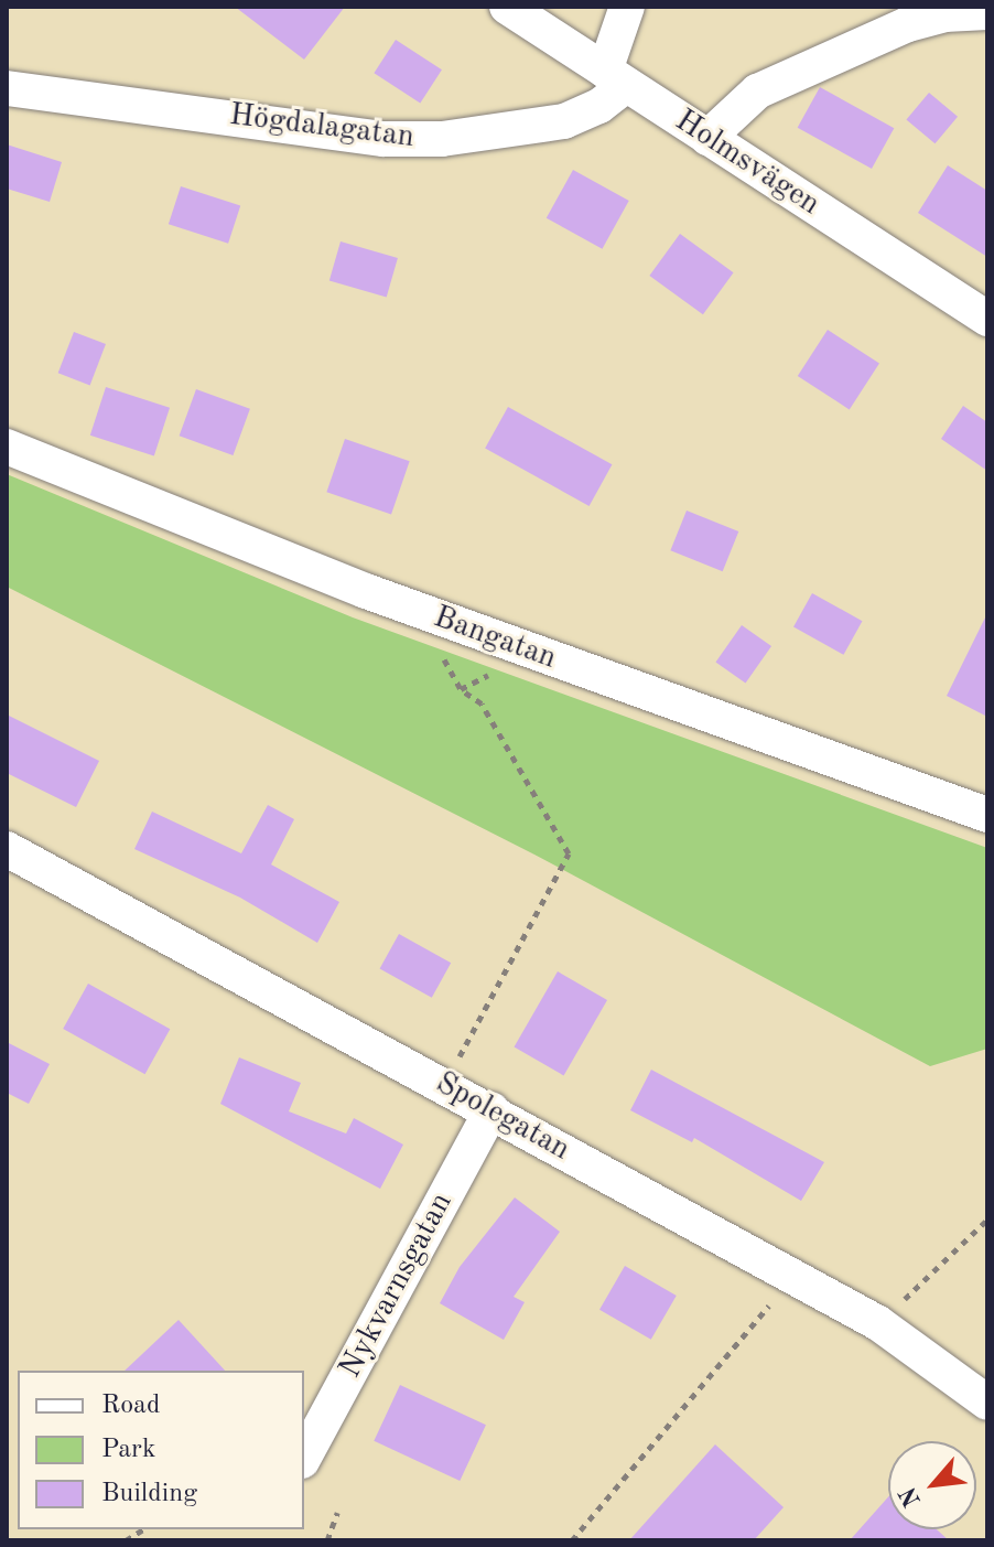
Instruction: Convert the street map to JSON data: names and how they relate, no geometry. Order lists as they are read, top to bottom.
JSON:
{
  "streets": {
    "street": [
      "Högdalagatan",
      "Holmsvägen",
      "Bangatan",
      "Spolegatan",
      "Nykvarnsgatan"
    ]
  },
  "crossings": [
    ["Högdalagatan", "Holmsvägen"],
    ["Spolegatan", "Nykvarnsgatan"]
  ],
  "legend": ["Road", "Park", "Building"],
  "north": "bottom left"
}
